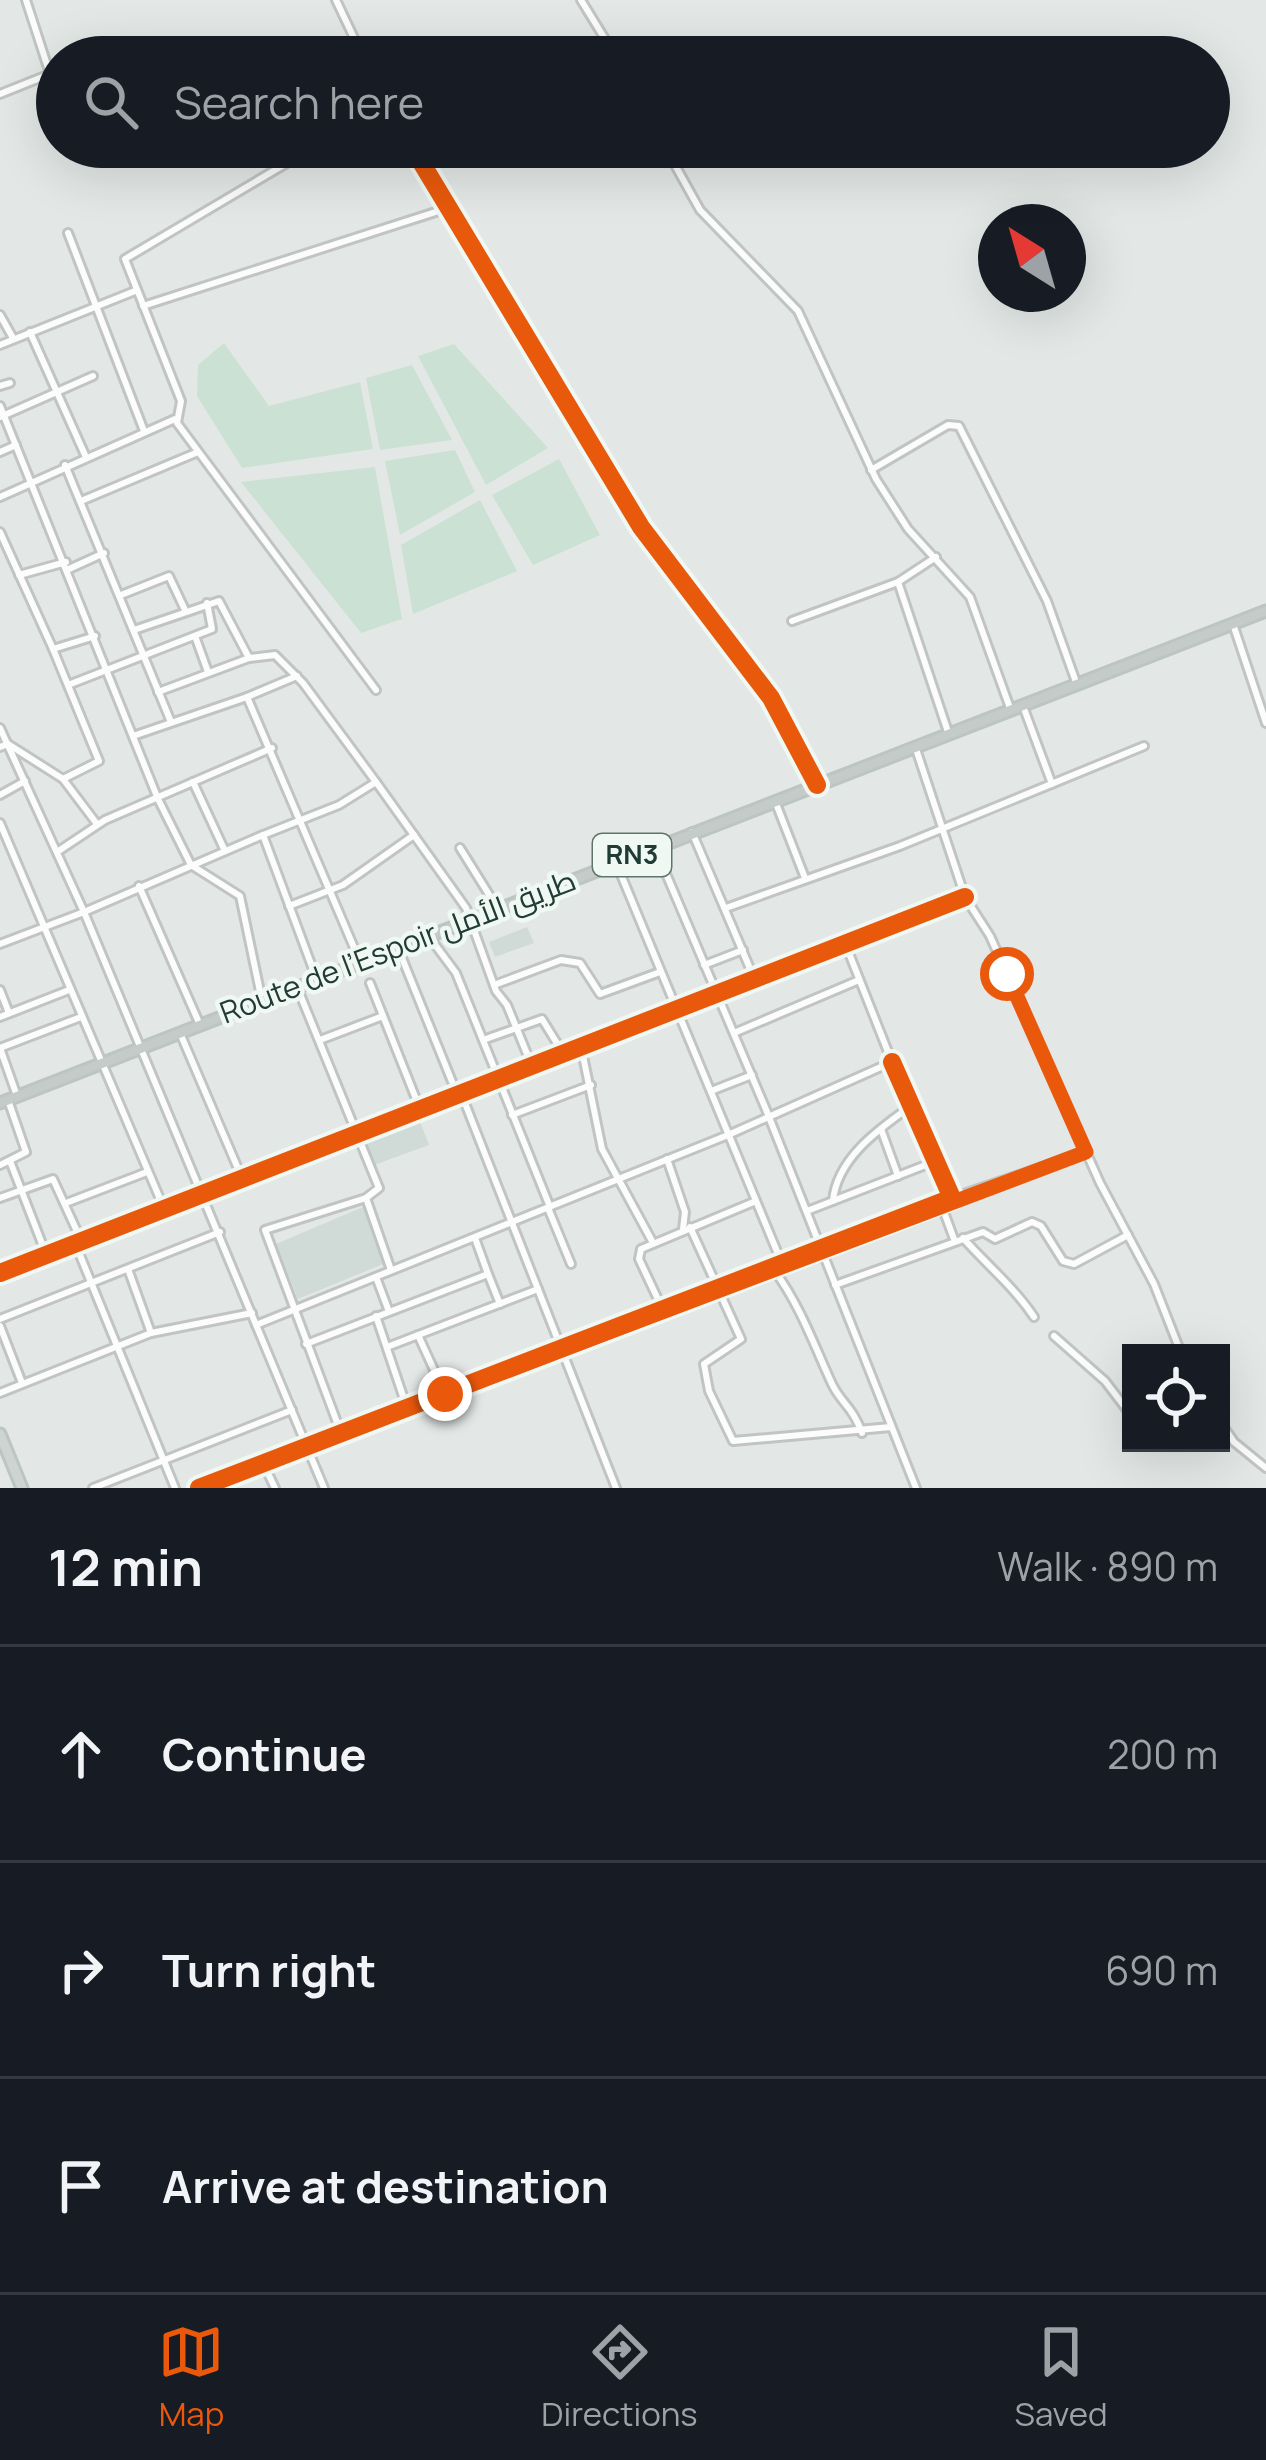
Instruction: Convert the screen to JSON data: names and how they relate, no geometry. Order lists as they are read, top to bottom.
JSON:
{
  "streets": {
    "highway": ["RN3", "Route de l’Espoir طريق الأمل"]
  },
  "north": "top left",
  "page": {
    "search": "Search here",
    "heading": ["12 min", "Walk · 890 m"],
    "list": [
      ["Continue", "200 m"],
      ["Turn right", "690 m"],
      "Arrive at destination"
    ],
    "nav": ["Map", "Directions", "Saved"]
  }
}
